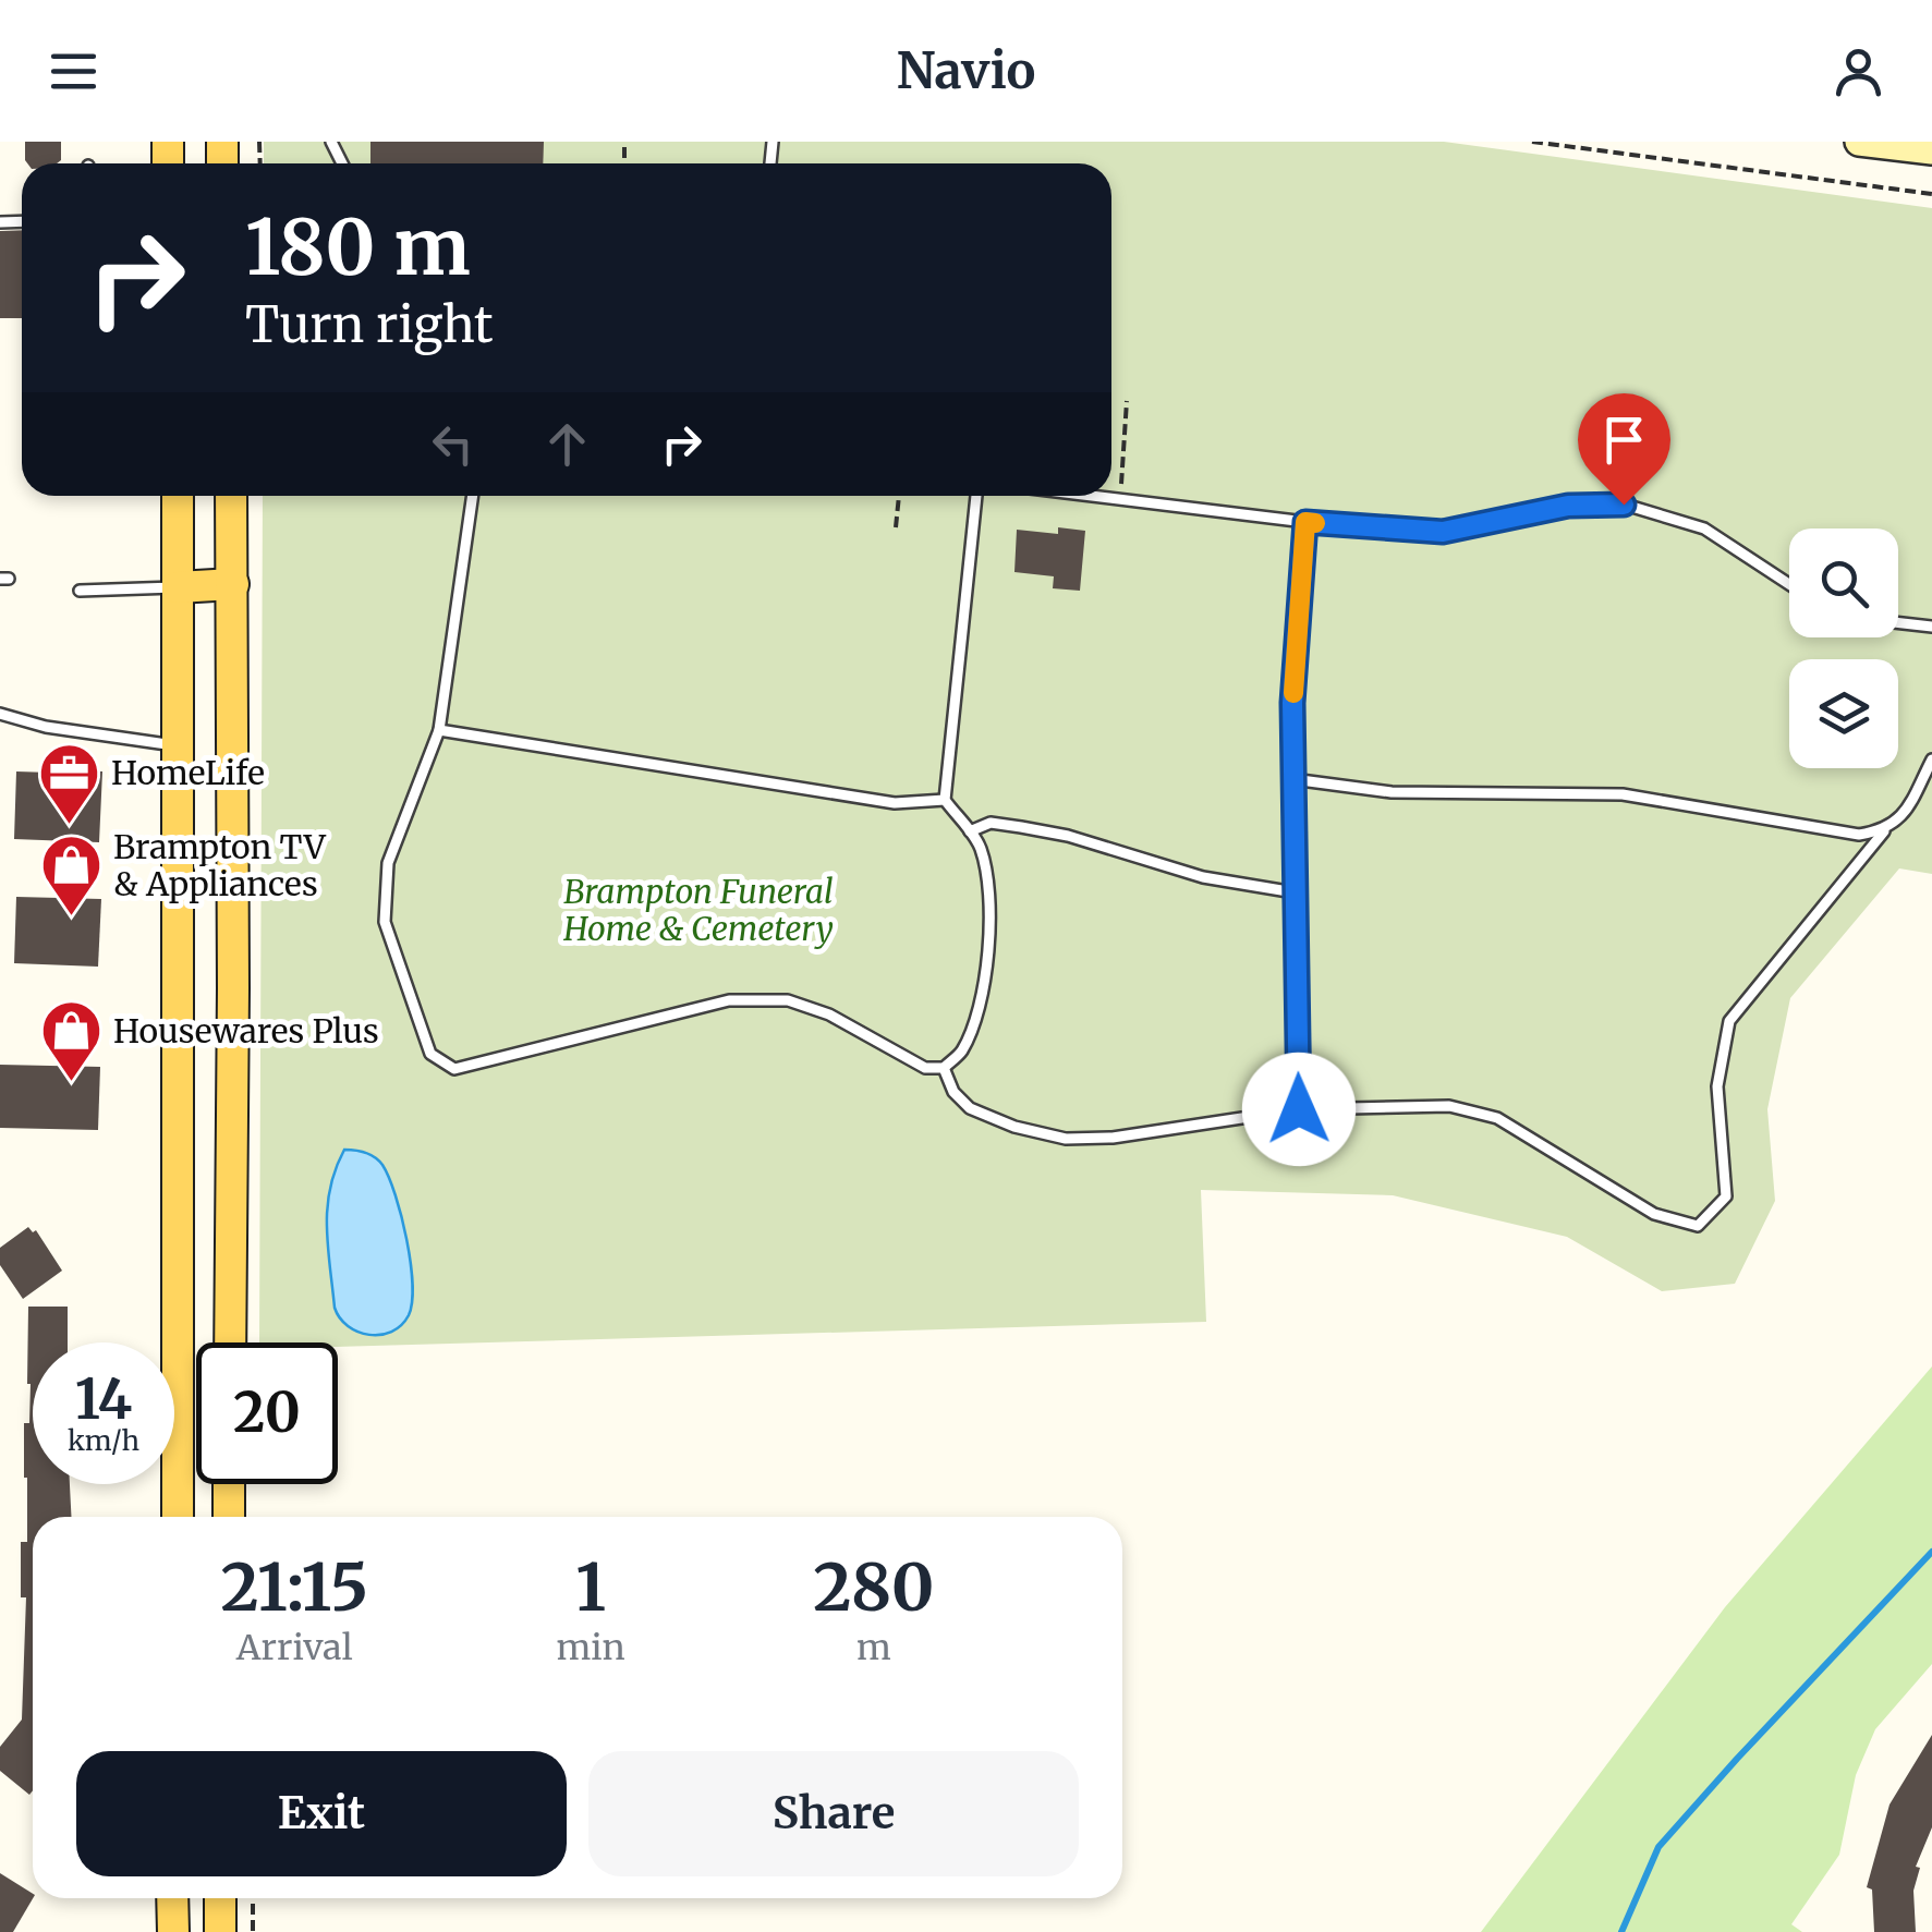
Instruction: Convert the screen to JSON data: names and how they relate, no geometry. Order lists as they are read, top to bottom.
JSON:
{
  "parks": ["Brampton Funeral Home & Cemetery"],
  "places": {
    "office": ["HomeLife"],
    "shop": ["Brampton TV & Appliances", "Housewares Plus"]
  },
  "page": {
    "header": "Navio",
    "turn": ["180 m", "Turn right"],
    "speed": "14 km/h",
    "limit": "20",
    "eta": [
      "21:15",
      "Arrival",
      "1",
      "min",
      "280",
      "m"
    ],
    "buttons": ["Exit", "Share"]
  }
}
